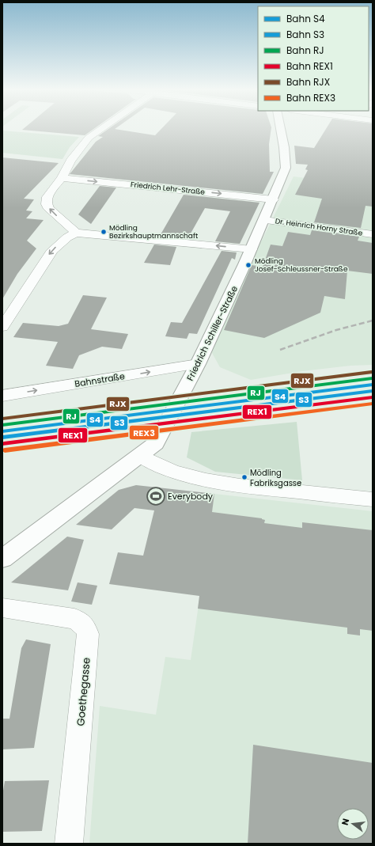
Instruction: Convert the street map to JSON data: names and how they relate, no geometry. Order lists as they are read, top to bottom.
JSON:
{
  "streets": {
    "street": [
      "Friedrich Lehr-Straße",
      "Dr. Heinrich Horny Straße",
      "Friedrich Schiller-Straße",
      "Bahnstraße",
      "Goethegasse"
    ]
  },
  "crossings": [
    ["Friedrich Lehr-Straße", "Friedrich Schiller-Straße"],
    ["Dr. Heinrich Horny Straße", "Friedrich Schiller-Straße"],
    ["Friedrich Schiller-Straße", "Bahnstraße"]
  ],
  "places": {
    "other": ["Mödling Bezirkshauptmannschaft", "Mödling Josef-Schleussner-Straße", "Mödling Fabriksgasse"],
    "sports": ["Everybody"]
  },
  "lines": [
    "rail line RJX",
    "rail line RJ",
    "rail line S4",
    "rail line S3",
    "rail line REX1",
    "rail line REX3"
  ],
  "legend": [
    "Bahn S4",
    "Bahn S3",
    "Bahn RJ",
    "Bahn REX1",
    "Bahn RJX",
    "Bahn REX3"
  ],
  "north": "left"
}
